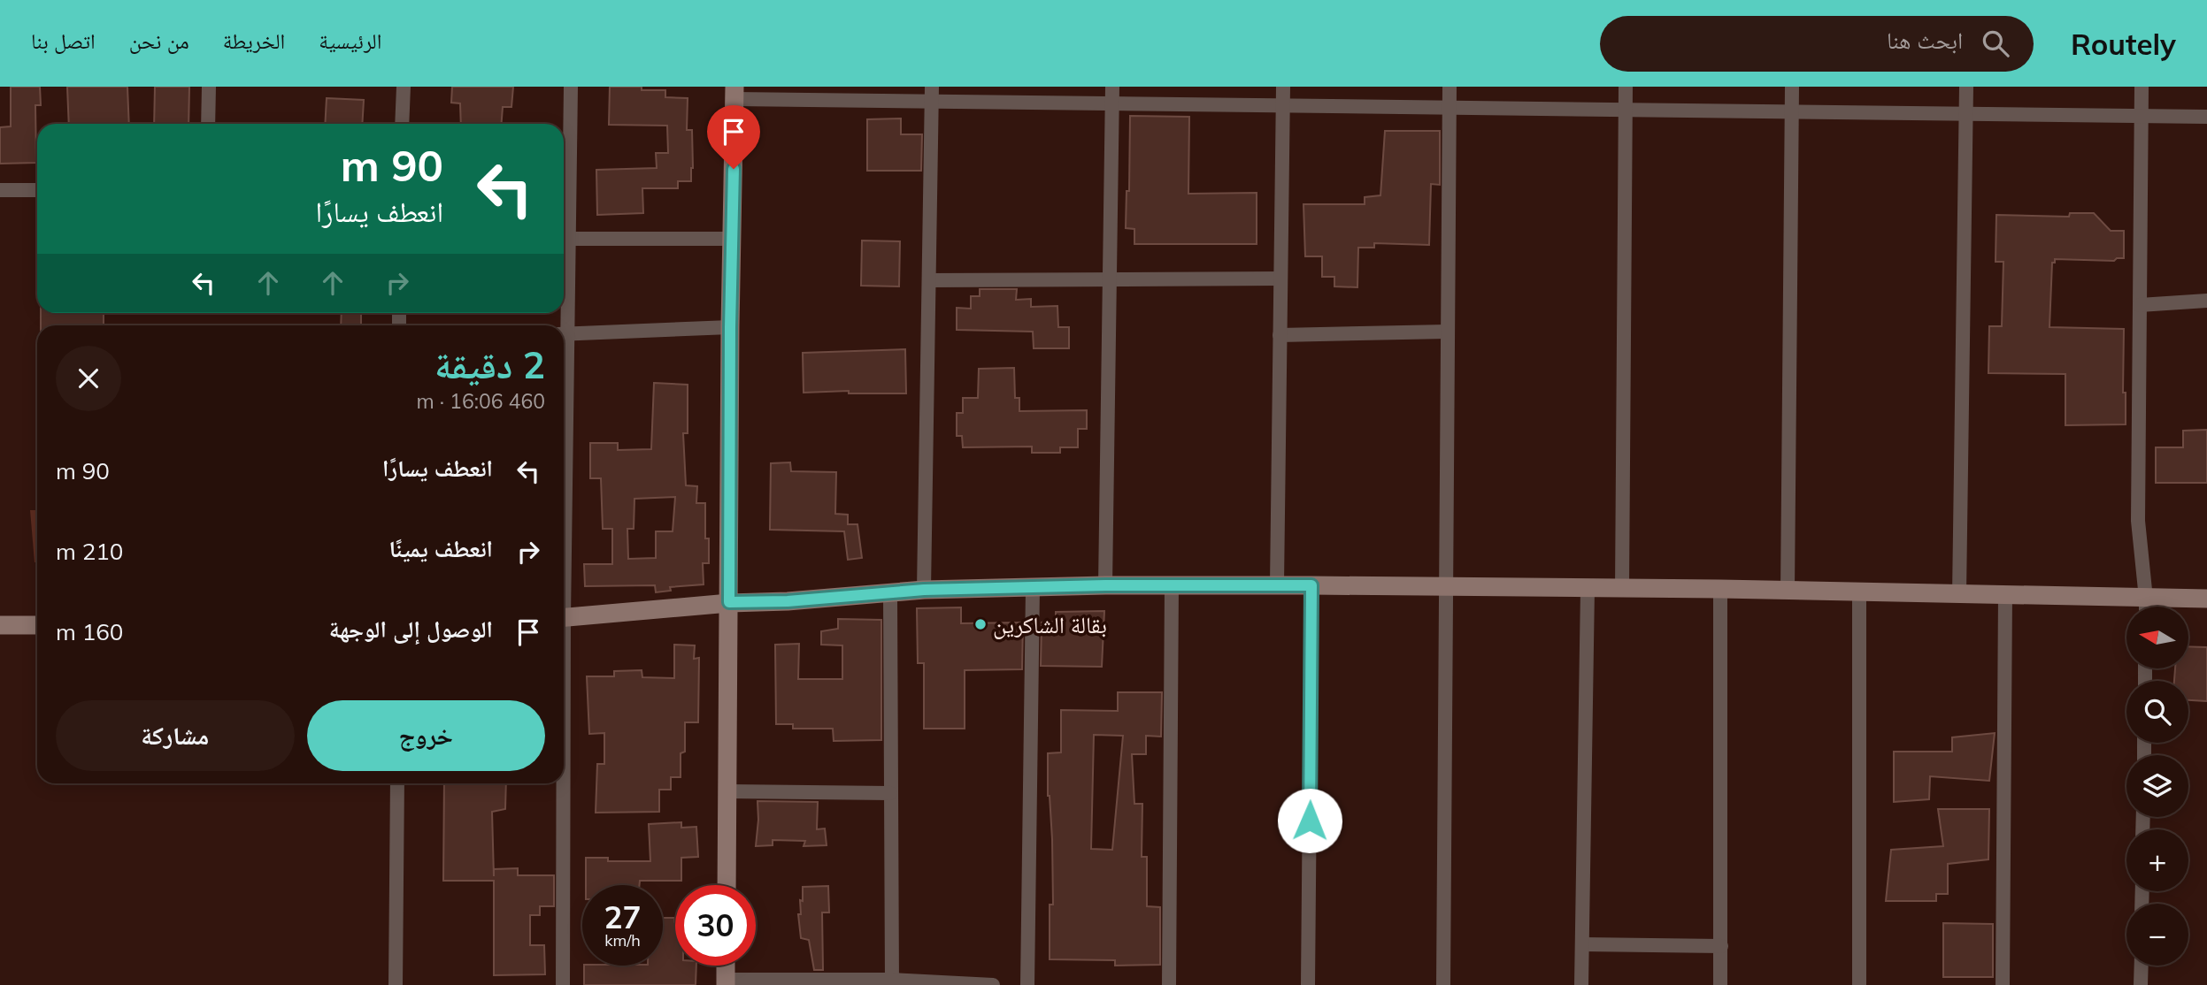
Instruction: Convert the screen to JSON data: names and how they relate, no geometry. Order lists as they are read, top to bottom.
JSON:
{
  "places": ["بقالة الشاكرين"],
  "north": "left",
  "page": {
    "header": "Routely",
    "search": "ابحث هنا",
    "nav": [
      "الرئيسية",
      "الخريطة",
      "من نحن",
      "اتصل بنا"
    ],
    "turn": ["90 m", "انعطف يسارًا"],
    "heading": ["2 دقيقة", "460 m · 16:06"],
    "list": [
      {
        "name": "انعطف يسارًا",
        "value": "90 m"
      },
      {
        "name": "انعطف يمينًا",
        "value": "210 m"
      },
      {
        "name": "الوصول إلى الوجهة",
        "value": "160 m"
      }
    ],
    "map_buttons": ["+", "−"],
    "buttons": ["خروج", "مشاركة"],
    "speed": "27 km/h",
    "limit": "30"
  }
}
